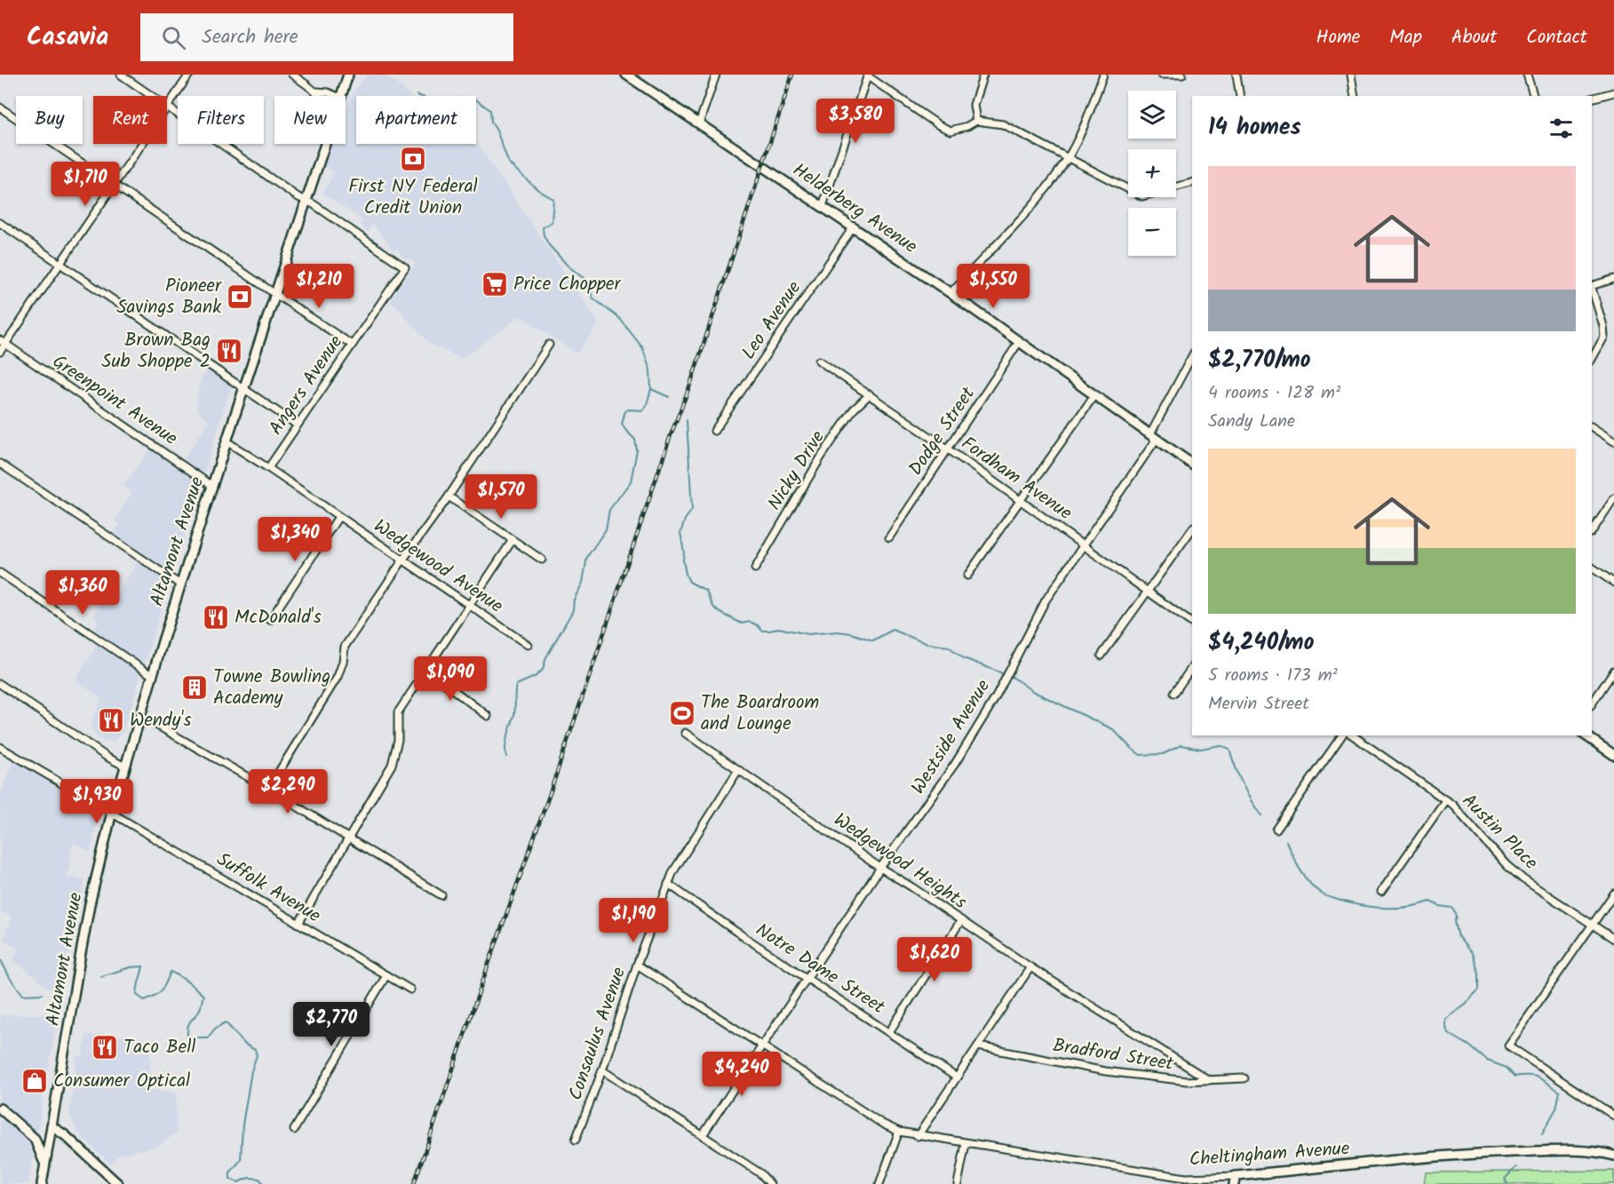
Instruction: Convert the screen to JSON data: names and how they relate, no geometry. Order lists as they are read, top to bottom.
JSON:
{
  "streets": {
    "main road": ["Helderberg Avenue", "Altamont Avenue", "Cheltingham Avenue"],
    "street": [
      "Leo Avenue",
      "Angers Avenue",
      "Greenpoint Avenue",
      "Dodge Street",
      "Nicky Drive",
      "Fordham Avenue",
      "Wedgewood Avenue",
      "Westside Avenue",
      "Austin Place",
      "Wedgewood Heights",
      "Suffolk Avenue",
      "Notre Dame Street",
      "Consaulus Avenue",
      "Bradford Street"
    ]
  },
  "crossings": [
    ["Helderberg Avenue", "Leo Avenue"],
    ["Helderberg Avenue", "Dodge Street"],
    ["Helderberg Avenue", "Westside Avenue"],
    ["Angers Avenue", "Altamont Avenue"],
    ["Angers Avenue", "Wedgewood Avenue"],
    ["Greenpoint Avenue", "Altamont Avenue"],
    ["Dodge Street", "Fordham Avenue"],
    ["Nicky Drive", "Fordham Avenue"],
    ["Fordham Avenue", "Westside Avenue"],
    ["Altamont Avenue", "Wedgewood Avenue"],
    ["Altamont Avenue", "Suffolk Avenue"],
    ["Westside Avenue", "Wedgewood Heights"],
    ["Westside Avenue", "Notre Dame Street"],
    ["Westside Avenue", "Cheltingham Avenue"],
    ["Wedgewood Heights", "Consaulus Avenue"],
    ["Wedgewood Heights", "Bradford Street"],
    ["Notre Dame Street", "Consaulus Avenue"],
    ["Consaulus Avenue", "Cheltingham Avenue"]
  ],
  "places": {
    "bank": ["First NY Federal Credit Union", "Pioneer Savings Bank"],
    "supermarket": ["Price Chopper"],
    "restaurant": [
      "Brown Bag Sub Shoppe 2",
      "McDonald's",
      "Wendy's",
      "Taco Bell"
    ],
    "building": ["Towne Bowling Academy"],
    "sports": ["The Boardroom and Lounge"],
    "shop": ["Consumer Optical"]
  },
  "page": {
    "header": "Casavia",
    "search": "Search here",
    "nav": [
      "Home",
      "Map",
      "About",
      "Contact"
    ],
    "map_buttons": ["+", "−"],
    "chip": [
      "Buy",
      "Rent",
      "Filters",
      "New",
      "Apartment"
    ],
    "heading": "14 homes",
    "price": [
      "$3,580",
      "$1,710",
      "$1,210",
      "$1,550",
      "$1,570",
      "$1,340",
      "$1,360",
      "$1,090",
      "$2,290",
      "$1,930",
      "$1,190",
      "$1,620",
      "$2,770",
      "$4,240"
    ],
    "list": [
      {
        "name": "$2,770/mo",
        "note": "4 rooms · 128 m² · Sandy Lane"
      },
      {
        "name": "$4,240/mo",
        "note": "5 rooms · 173 m² · Mervin Street"
      }
    ]
  }
}
